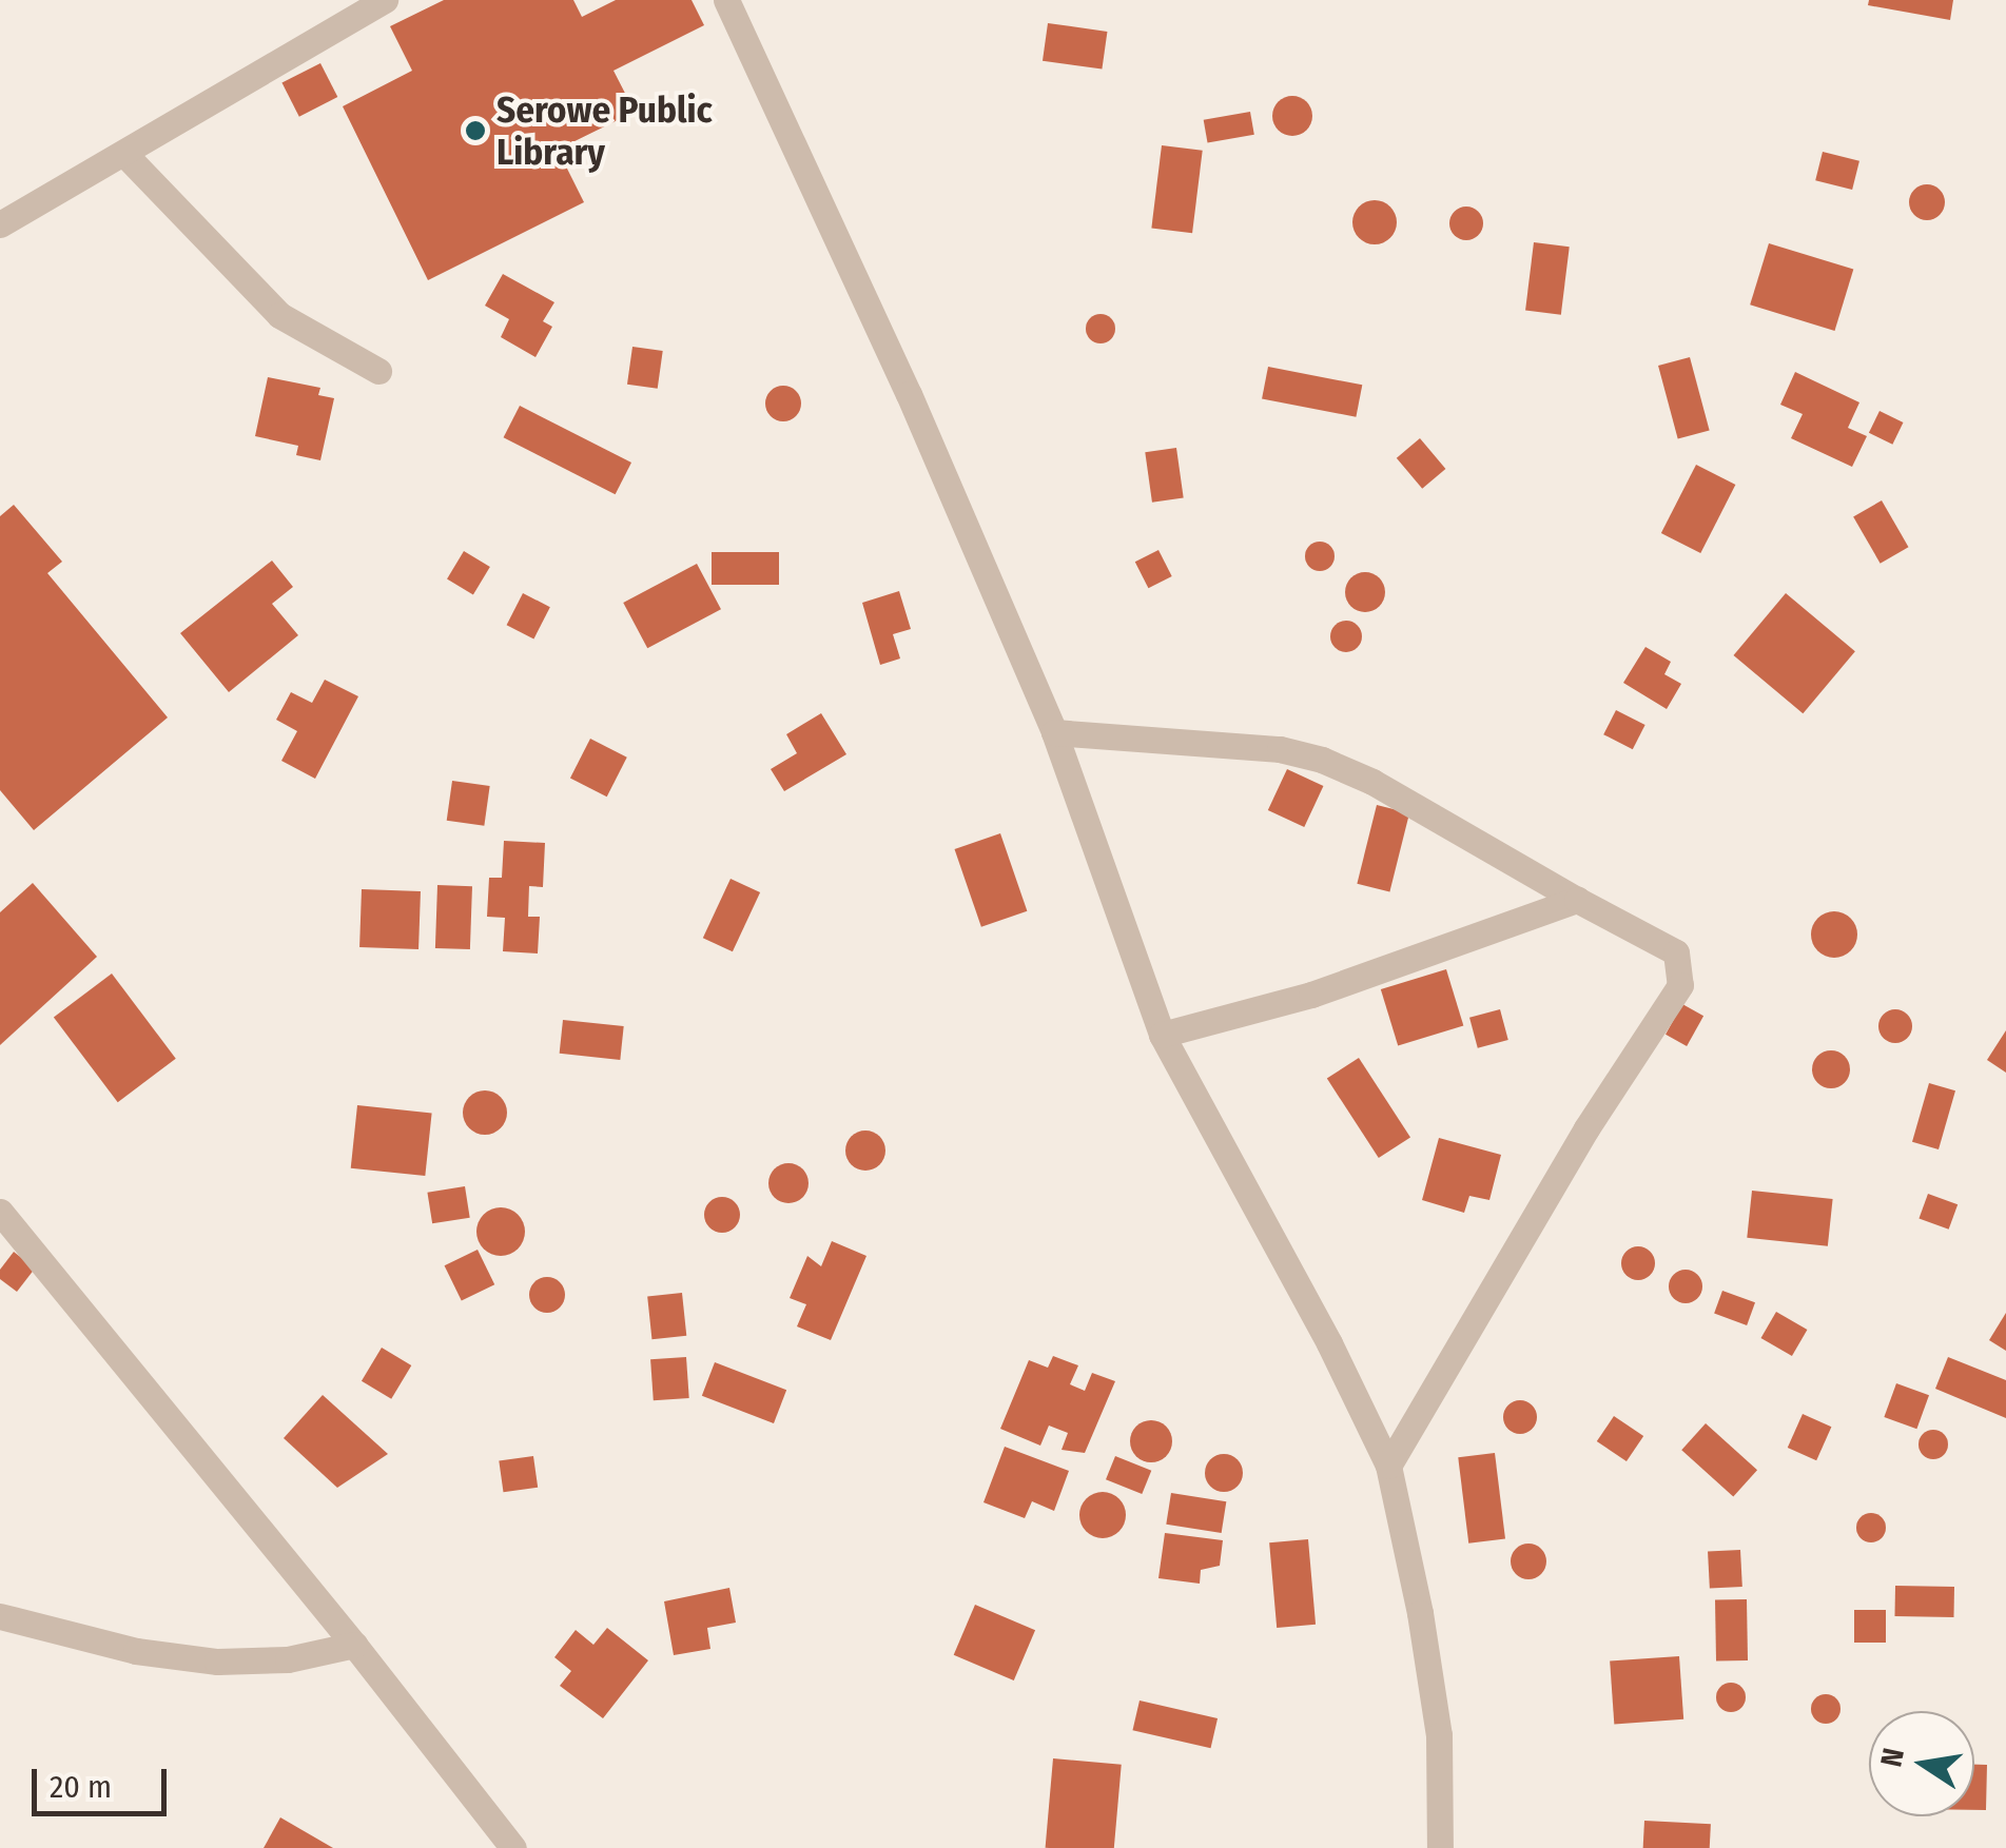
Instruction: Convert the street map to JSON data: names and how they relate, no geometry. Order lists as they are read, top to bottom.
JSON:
{
  "places": ["Serowe Public Library"],
  "scale_bar": "20 m",
  "north": "left"
}
